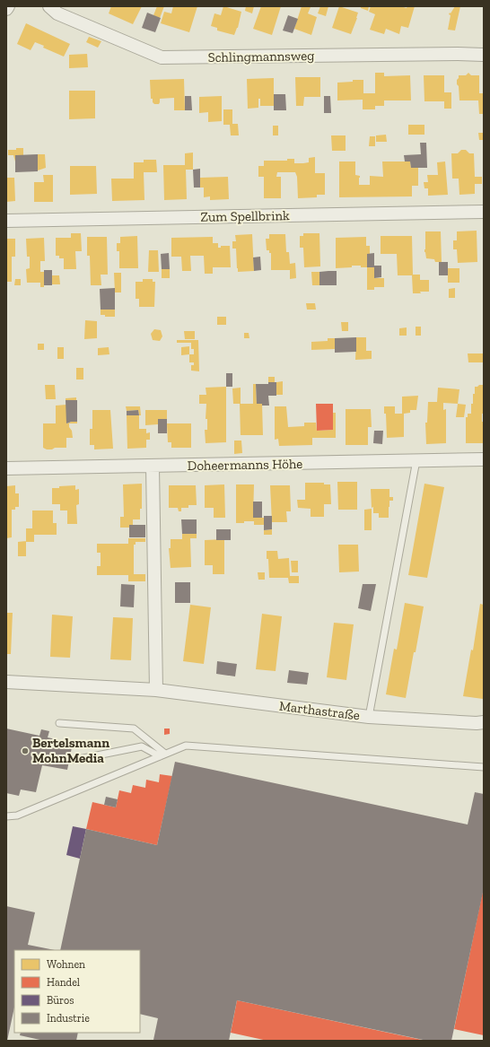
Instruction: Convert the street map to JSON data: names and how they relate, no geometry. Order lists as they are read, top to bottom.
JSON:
{
  "streets": {
    "street": [
      "Schlingmannsweg",
      "Zum Spellbrink",
      "Doheermanns Höhe",
      "Marthastraße"
    ]
  },
  "places": ["Bertelsmann MohnMedia"],
  "legend": [
    "Wohnen",
    "Handel",
    "Büros",
    "Industrie"
  ]
}
